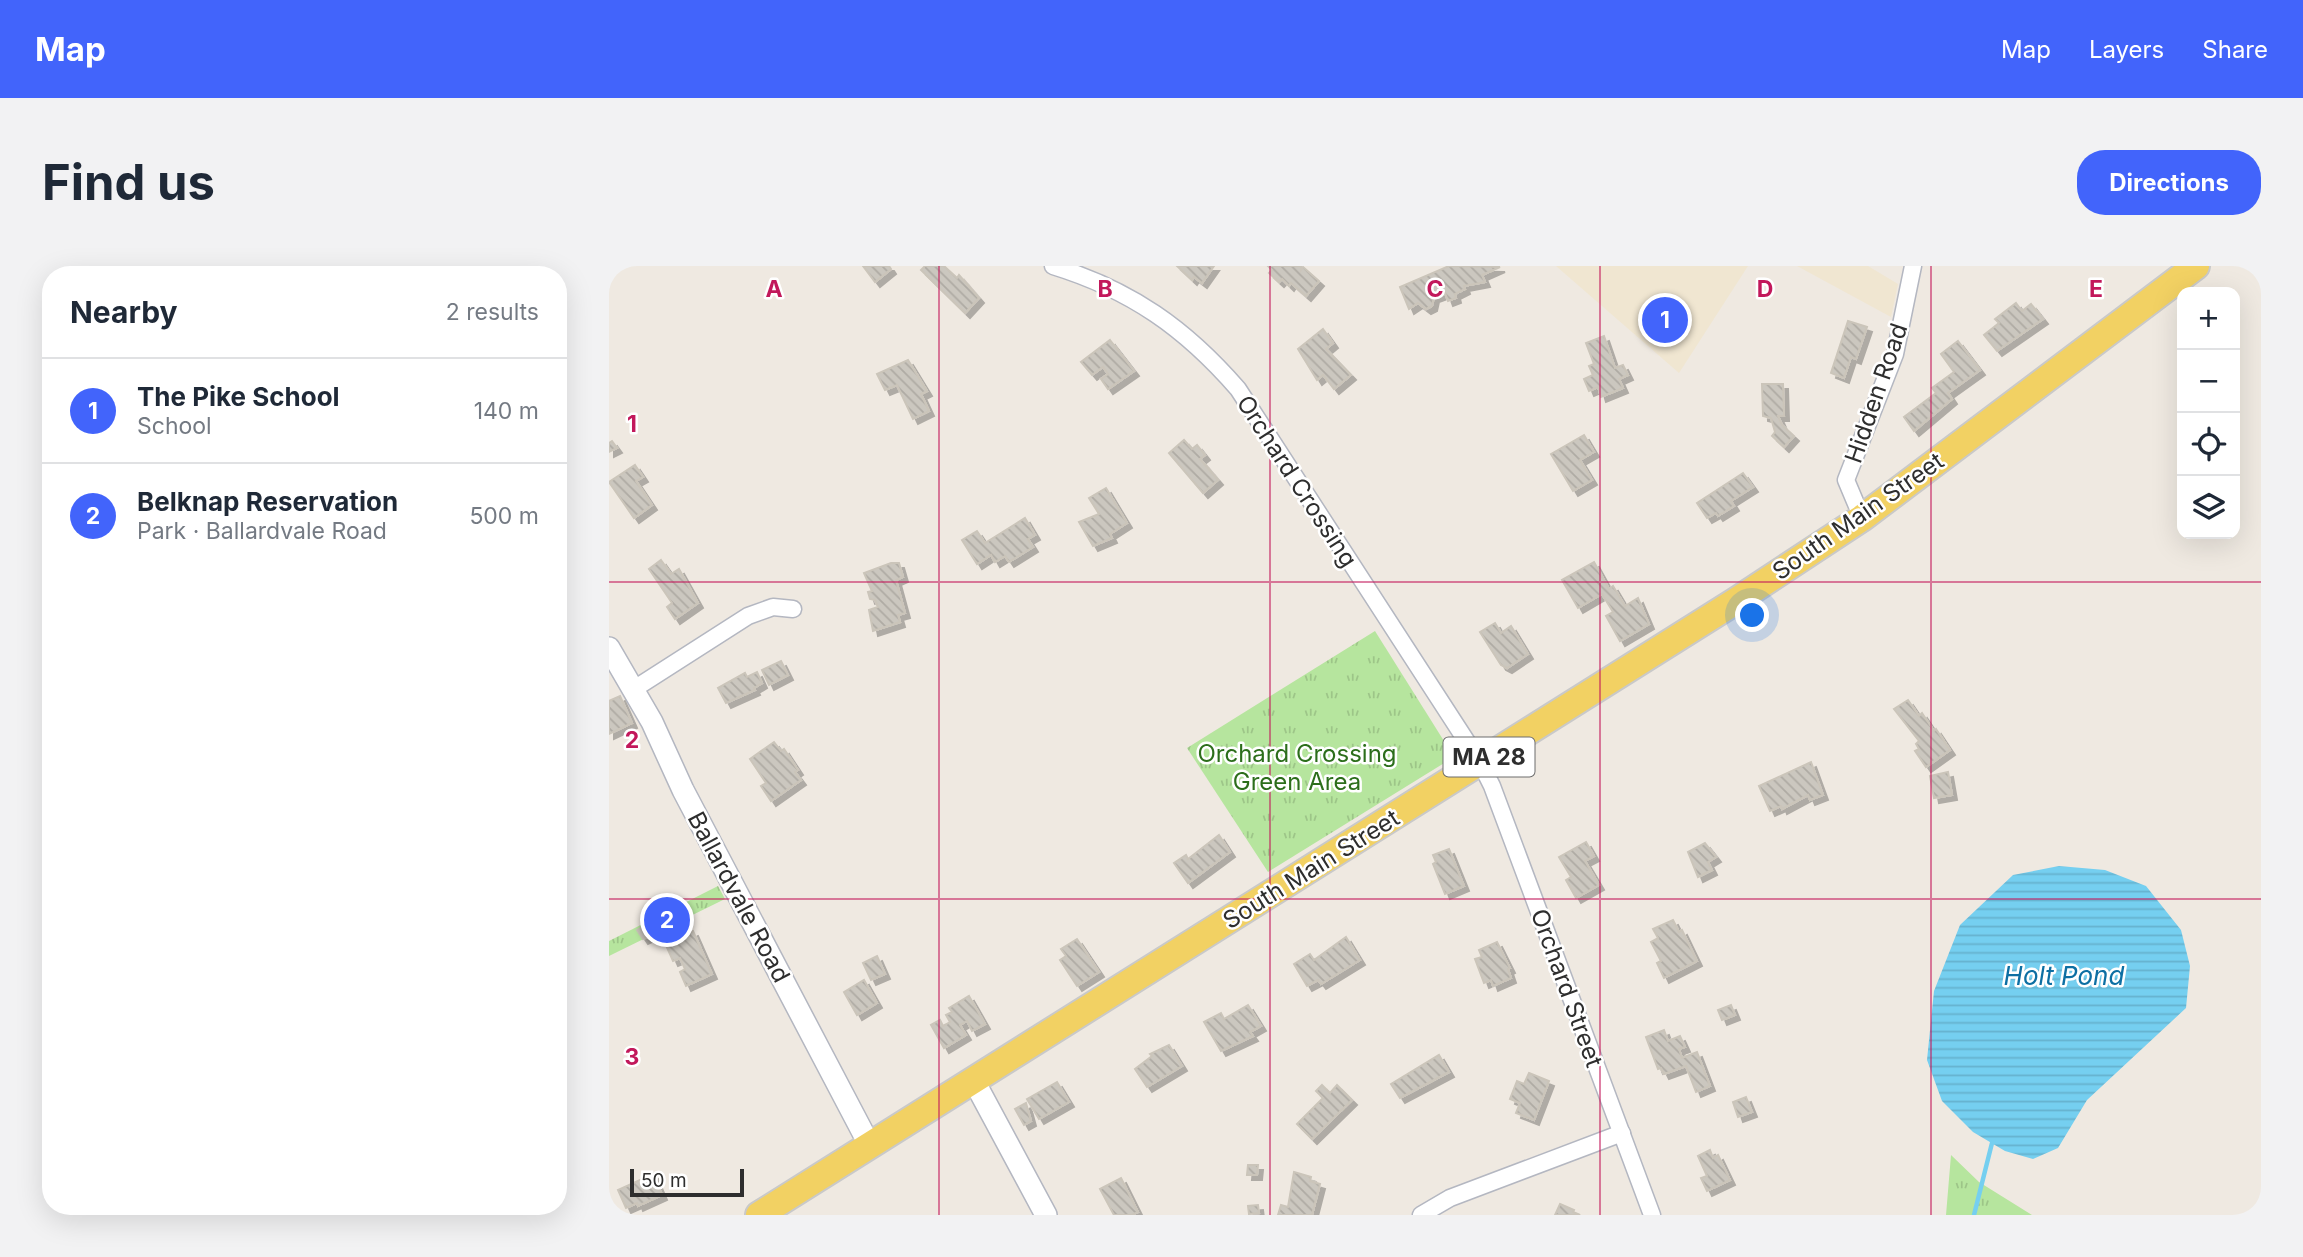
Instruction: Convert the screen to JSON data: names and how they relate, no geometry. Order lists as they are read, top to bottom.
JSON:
{
  "streets": {
    "main road": ["South Main Street", "MA 28"],
    "street": [
      "Hidden Road",
      "Orchard Crossing",
      "Ballardvale Road",
      "Orchard Street"
    ]
  },
  "crossings": [
    ["Hidden Road", "South Main Street"],
    ["Orchard Crossing", "South Main Street"],
    ["Orchard Crossing", "Orchard Street"],
    ["South Main Street", "Ballardvale Road"],
    ["South Main Street", "Orchard Street"]
  ],
  "water": ["Holt Pond"],
  "parks": ["Orchard Crossing Green Area"],
  "scale_bar": "50 m",
  "page": {
    "header": "Map",
    "nav": ["Map", "Layers", "Share"],
    "buttons": "Directions",
    "title": "Find us",
    "heading": ["Nearby", "2 results"],
    "map_buttons": ["+", "−"],
    "pins": ["1", "2"],
    "list": [
      {
        "mark": "1",
        "name": "The Pike School",
        "note": "School",
        "value": "140 m"
      },
      {
        "mark": "2",
        "name": "Belknap Reservation",
        "note": "Park · Ballardvale Road",
        "value": "500 m"
      }
    ],
    "scale": "50 m"
  },
  "grid": {
    "columns": [
      "A",
      "B",
      "C",
      "D",
      "E"
    ],
    "rows": ["1", "2", "3"]
  }
}
